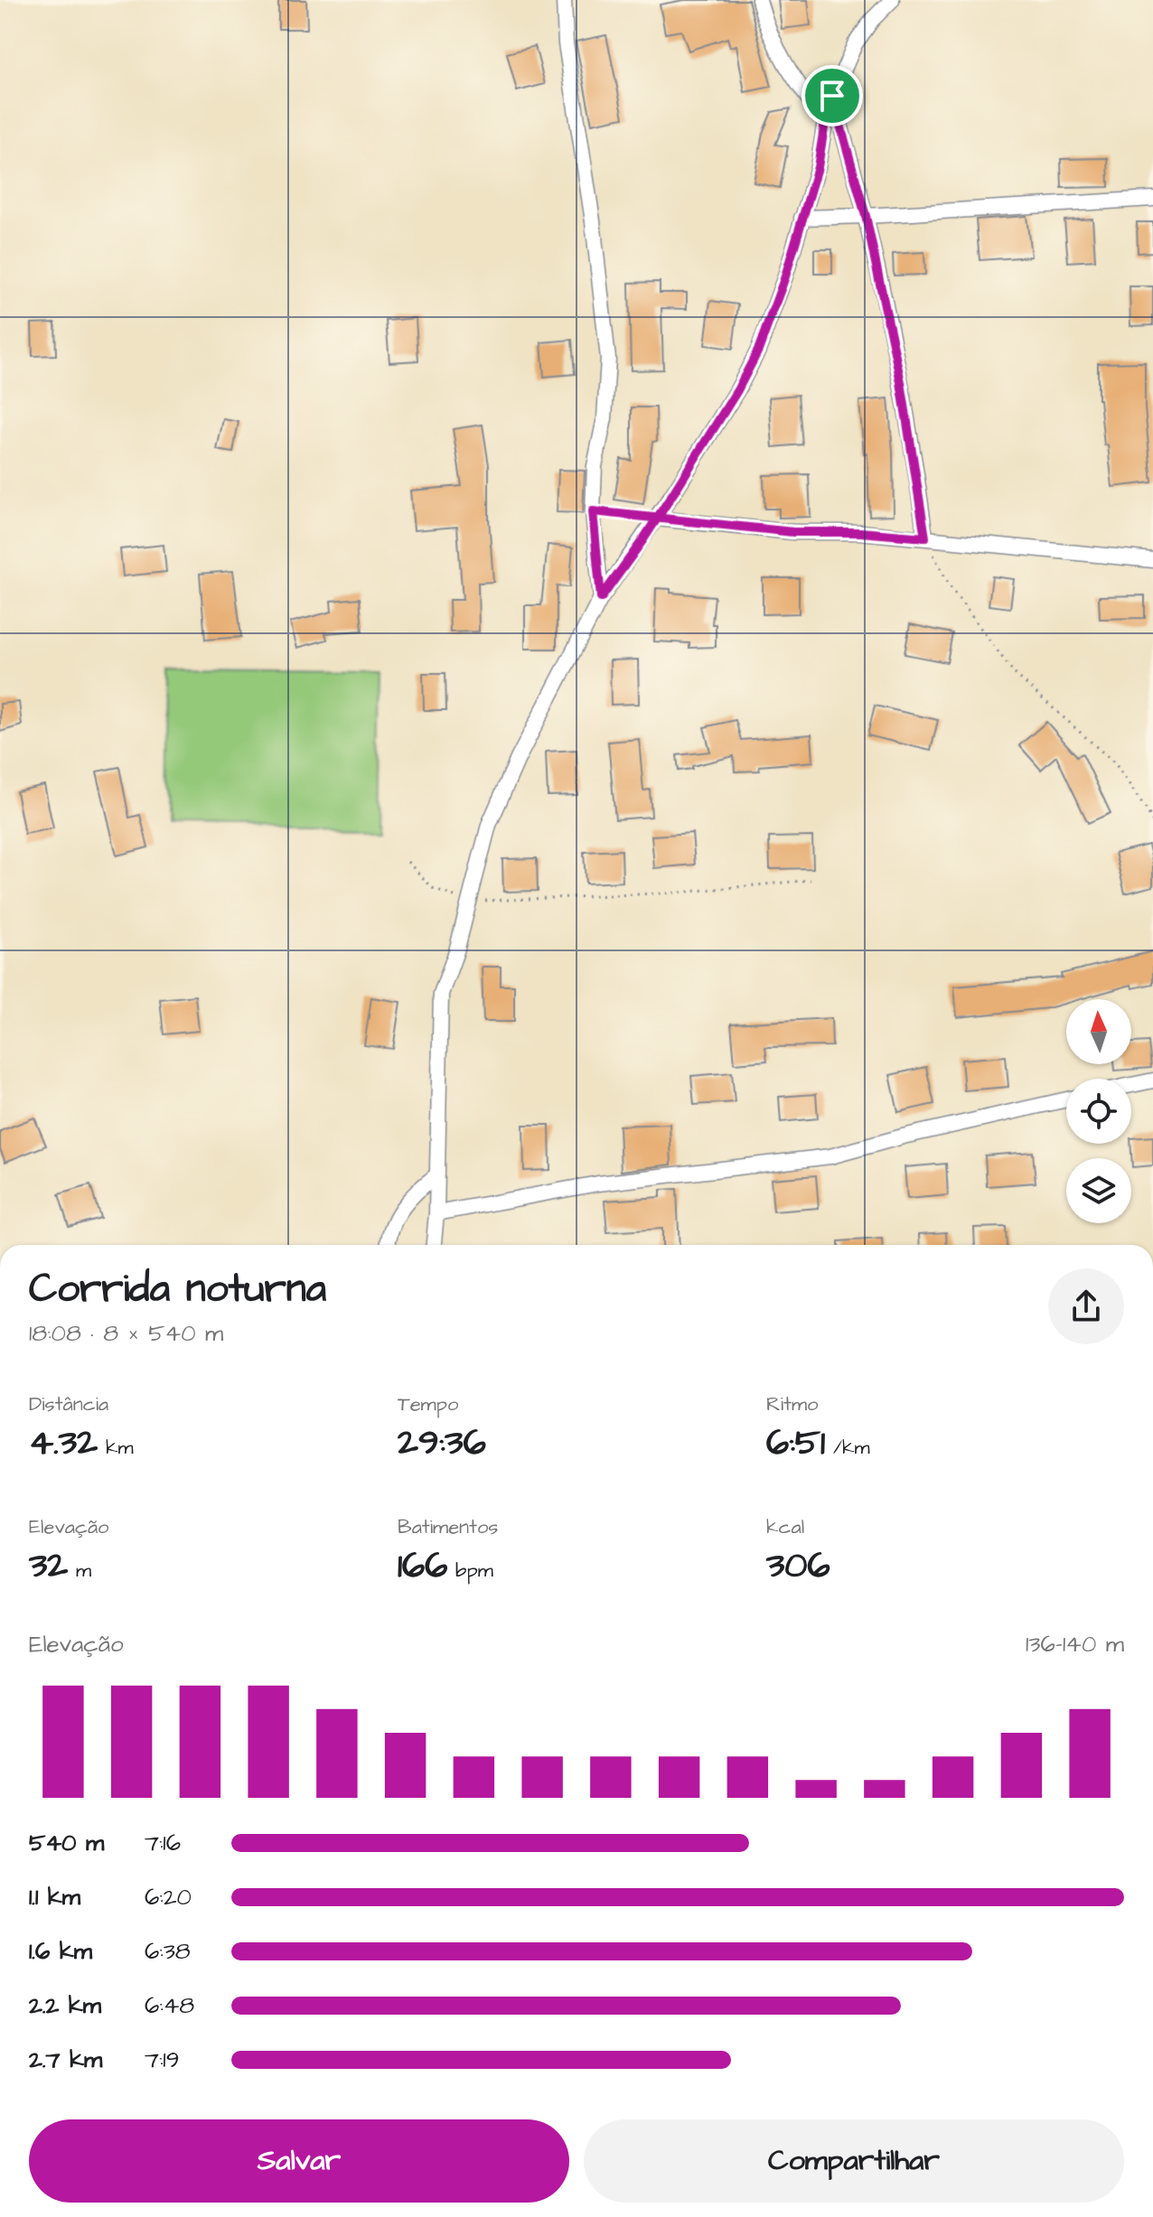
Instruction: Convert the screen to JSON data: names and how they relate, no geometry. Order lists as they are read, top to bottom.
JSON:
{
  "north": "top",
  "page": {
    "heading": ["Corrida noturna", "18:08 · 8 × 540 m"],
    "stats": [
      ["Distância", "4.32 km"],
      ["Tempo", "29:36"],
      ["Ritmo", "6:51 /km"],
      ["Elevação", "32 m"],
      ["Batimentos", "166 bpm"],
      ["kcal", "306"]
    ],
    "chart": ["Elevação", "136–140 m"],
    "list": [
      {
        "name": "540 m",
        "note": "7:16"
      },
      {
        "name": "1.1 km",
        "note": "6:20"
      },
      {
        "name": "1.6 km",
        "note": "6:38"
      },
      {
        "name": "2.2 km",
        "note": "6:48"
      },
      {
        "name": "2.7 km",
        "note": "7:19"
      }
    ],
    "buttons": ["Salvar", "Compartilhar"]
  }
}
